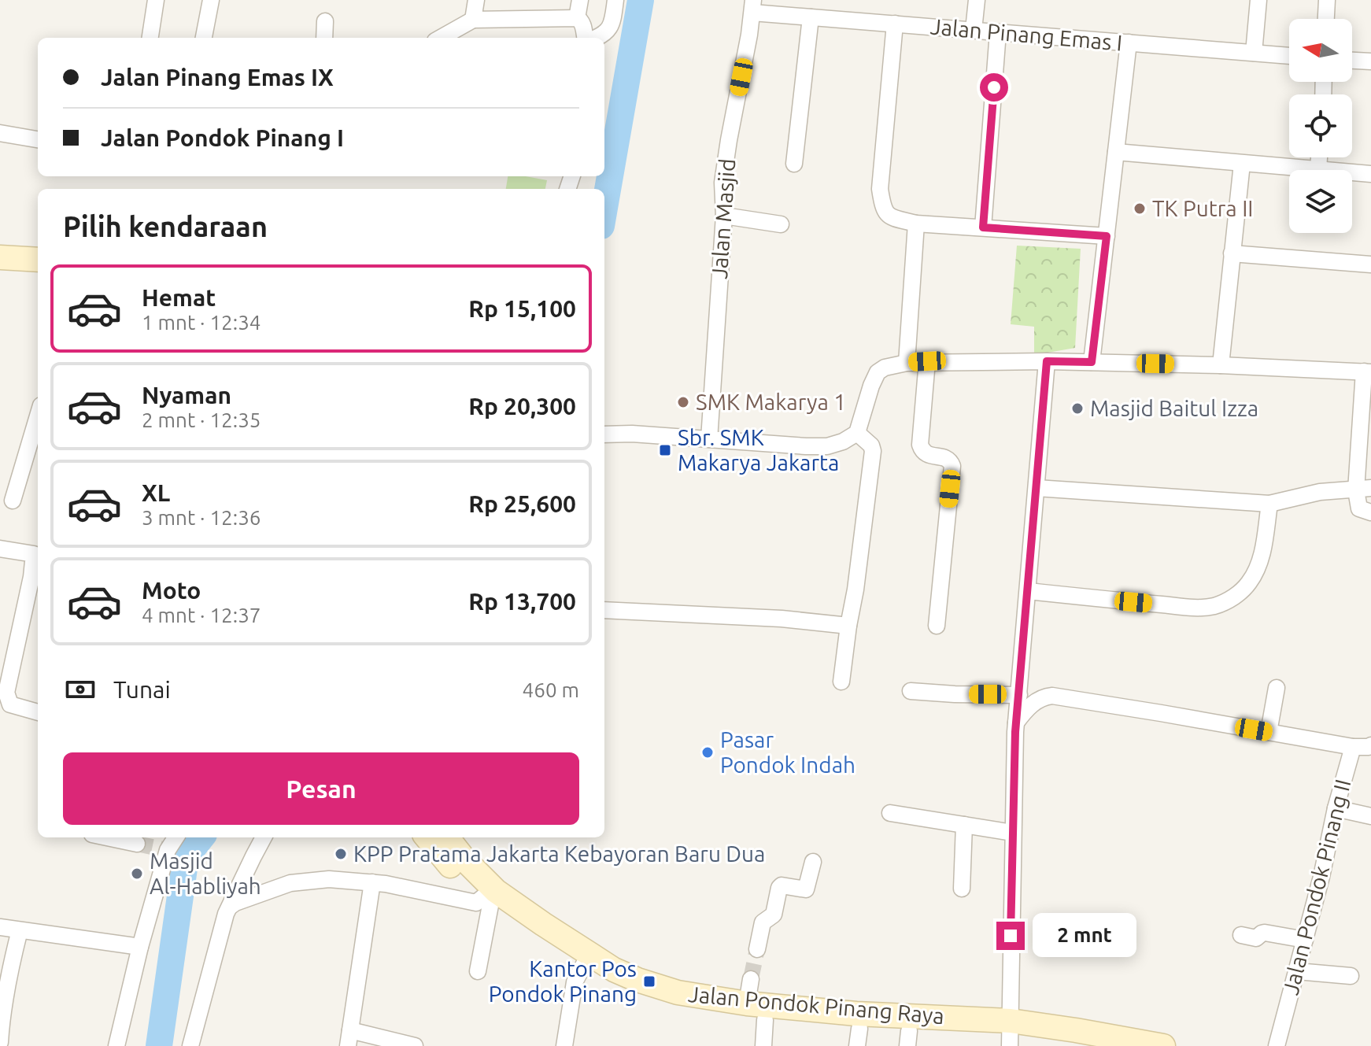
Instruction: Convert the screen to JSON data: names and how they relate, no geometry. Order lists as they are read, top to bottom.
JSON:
{
  "streets": {
    "main road": ["Jalan Pondok Pinang Raya"],
    "street": ["Jalan Pinang Emas I", "Jalan Masjid", "Jalan Pondok Pinang II"]
  },
  "crossings": [
    ["Jalan Pinang Emas I", "Jalan Masjid"]
  ],
  "places": {
    "other": [
      "TK Putra II",
      "SMK Makarya 1",
      "Masjid Baitul Izza",
      "Pasar Pondok Indah",
      "KPP Pratama Jakarta Kebayoran Baru Dua",
      "Masjid Al-Habliyah"
    ],
    "transit": ["Sbr. SMK Makarya Jakarta", "Kantor Pos Pondok Pinang"]
  },
  "north": "left",
  "page": {
    "banner": ["Jalan Pinang Emas IX", "Jalan Pondok Pinang I"],
    "heading": "Pilih kendaraan",
    "list": [
      {
        "name": "Hemat",
        "note": "1 mnt · 12:34",
        "value": "Rp 15,100"
      },
      {
        "name": "Nyaman",
        "note": "2 mnt · 12:35",
        "value": "Rp 20,300"
      },
      {
        "name": "XL",
        "note": "3 mnt · 12:36",
        "value": "Rp 25,600"
      },
      {
        "name": "Moto",
        "note": "4 mnt · 12:37",
        "value": "Rp 13,700"
      }
    ],
    "pay": ["Tunai", "460 m"],
    "buttons": "Pesan",
    "bubble": "2 mnt"
  }
}
